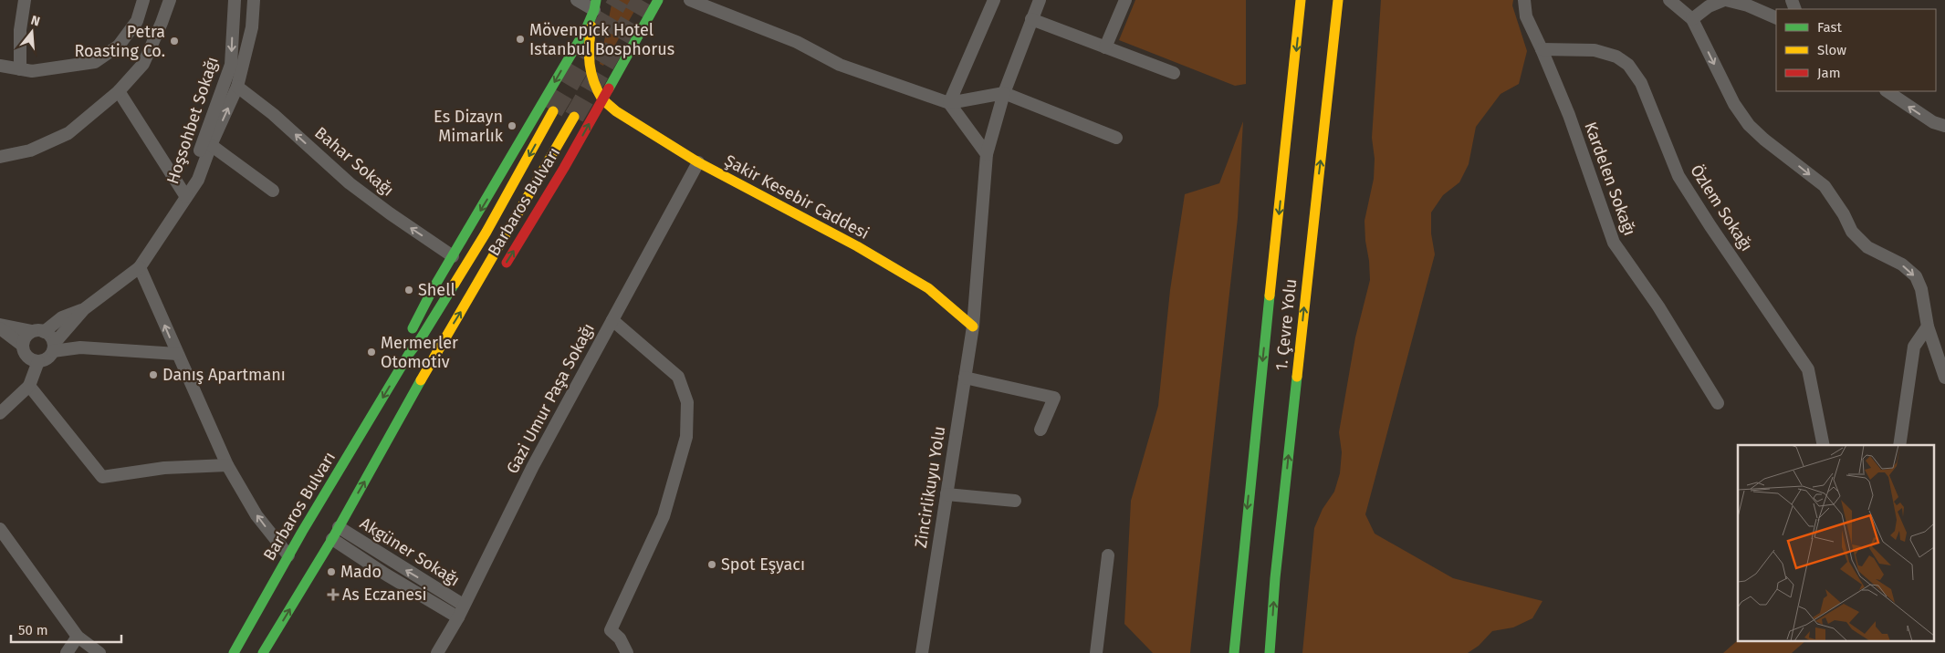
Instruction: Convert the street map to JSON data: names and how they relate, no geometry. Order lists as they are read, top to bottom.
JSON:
{
  "streets": {
    "main road": ["Şakir Kesebir Caddesi", "Barbaros Bulvarı", "1. Çevre Yolu"],
    "street": [
      "Hoşsohbet Sokağı",
      "Bahar Sokağı",
      "Kardelen Sokağı",
      "Özlem Sokağı",
      "Gazi Umur Paşa Sokağı",
      "Zincirlikuyu Yolu",
      "Akgüner Sokağı"
    ]
  },
  "crossings": [
    ["Hoşsohbet Sokağı", "Bahar Sokağı"],
    ["Bahar Sokağı", "Barbaros Bulvarı"],
    ["Kardelen Sokağı", "Özlem Sokağı"],
    ["Şakir Kesebir Caddesi", "Barbaros Bulvarı"],
    ["Şakir Kesebir Caddesi", "Gazi Umur Paşa Sokağı"],
    ["Şakir Kesebir Caddesi", "Zincirlikuyu Yolu"],
    ["Barbaros Bulvarı", "Akgüner Sokağı"],
    ["Gazi Umur Paşa Sokağı", "Akgüner Sokağı"]
  ],
  "places": {
    "other": [
      "Mövenpick Hotel Istanbul Bosphorus",
      "Petra Roasting Co.",
      "Es Dizayn Mimarlık",
      "Shell",
      "Mermerler Otomotiv",
      "Danış Apartmanı",
      "Spot Eşyacı",
      "Mado"
    ],
    "health": ["As Eczanesi"]
  },
  "legend": ["Fast", "Slow", "Jam"],
  "scale_bar": "50 m",
  "north": "top"
}
